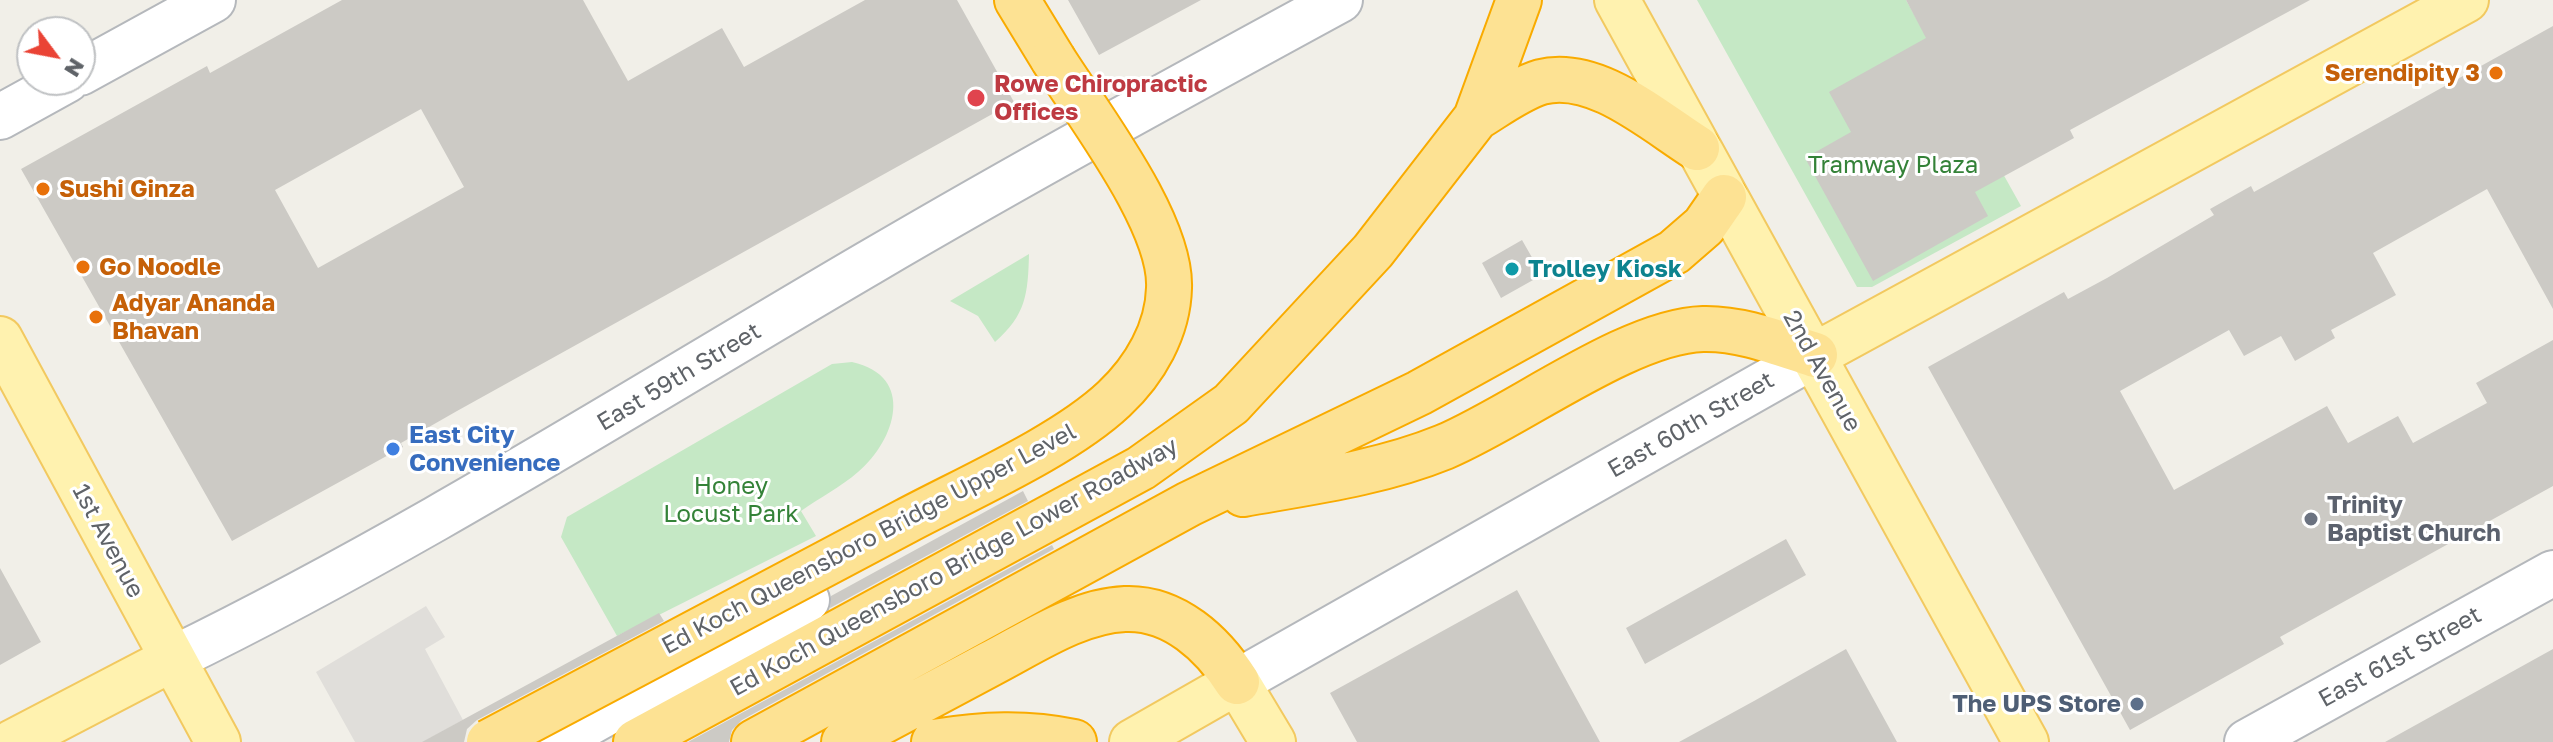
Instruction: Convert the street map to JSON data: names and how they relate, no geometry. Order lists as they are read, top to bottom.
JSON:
{
  "streets": {
    "highway": ["Ed Koch Queensboro Bridge Upper Level", "Ed Koch Queensboro Bridge Lower Roadway"],
    "main road": [
      "2nd Avenue",
      "East 59th Street",
      "East 60th Street",
      "1st Avenue"
    ],
    "street": ["East 61st Street"]
  },
  "crossings": [
    ["2nd Avenue", "East 60th Street"],
    ["East 59th Street", "1st Avenue"]
  ],
  "parks": ["Tramway Plaza", "Honey Locust Park"],
  "places": [
    "Serendipity 3",
    "Rowe Chiropractic Offices",
    "Sushi Ginza",
    "Go Noodle",
    "Trolley Kiosk",
    "Adyar Ananda Bhavan",
    "East City Convenience",
    "Trinity Baptist Church",
    "The UPS Store"
  ],
  "north": "bottom right"
}
